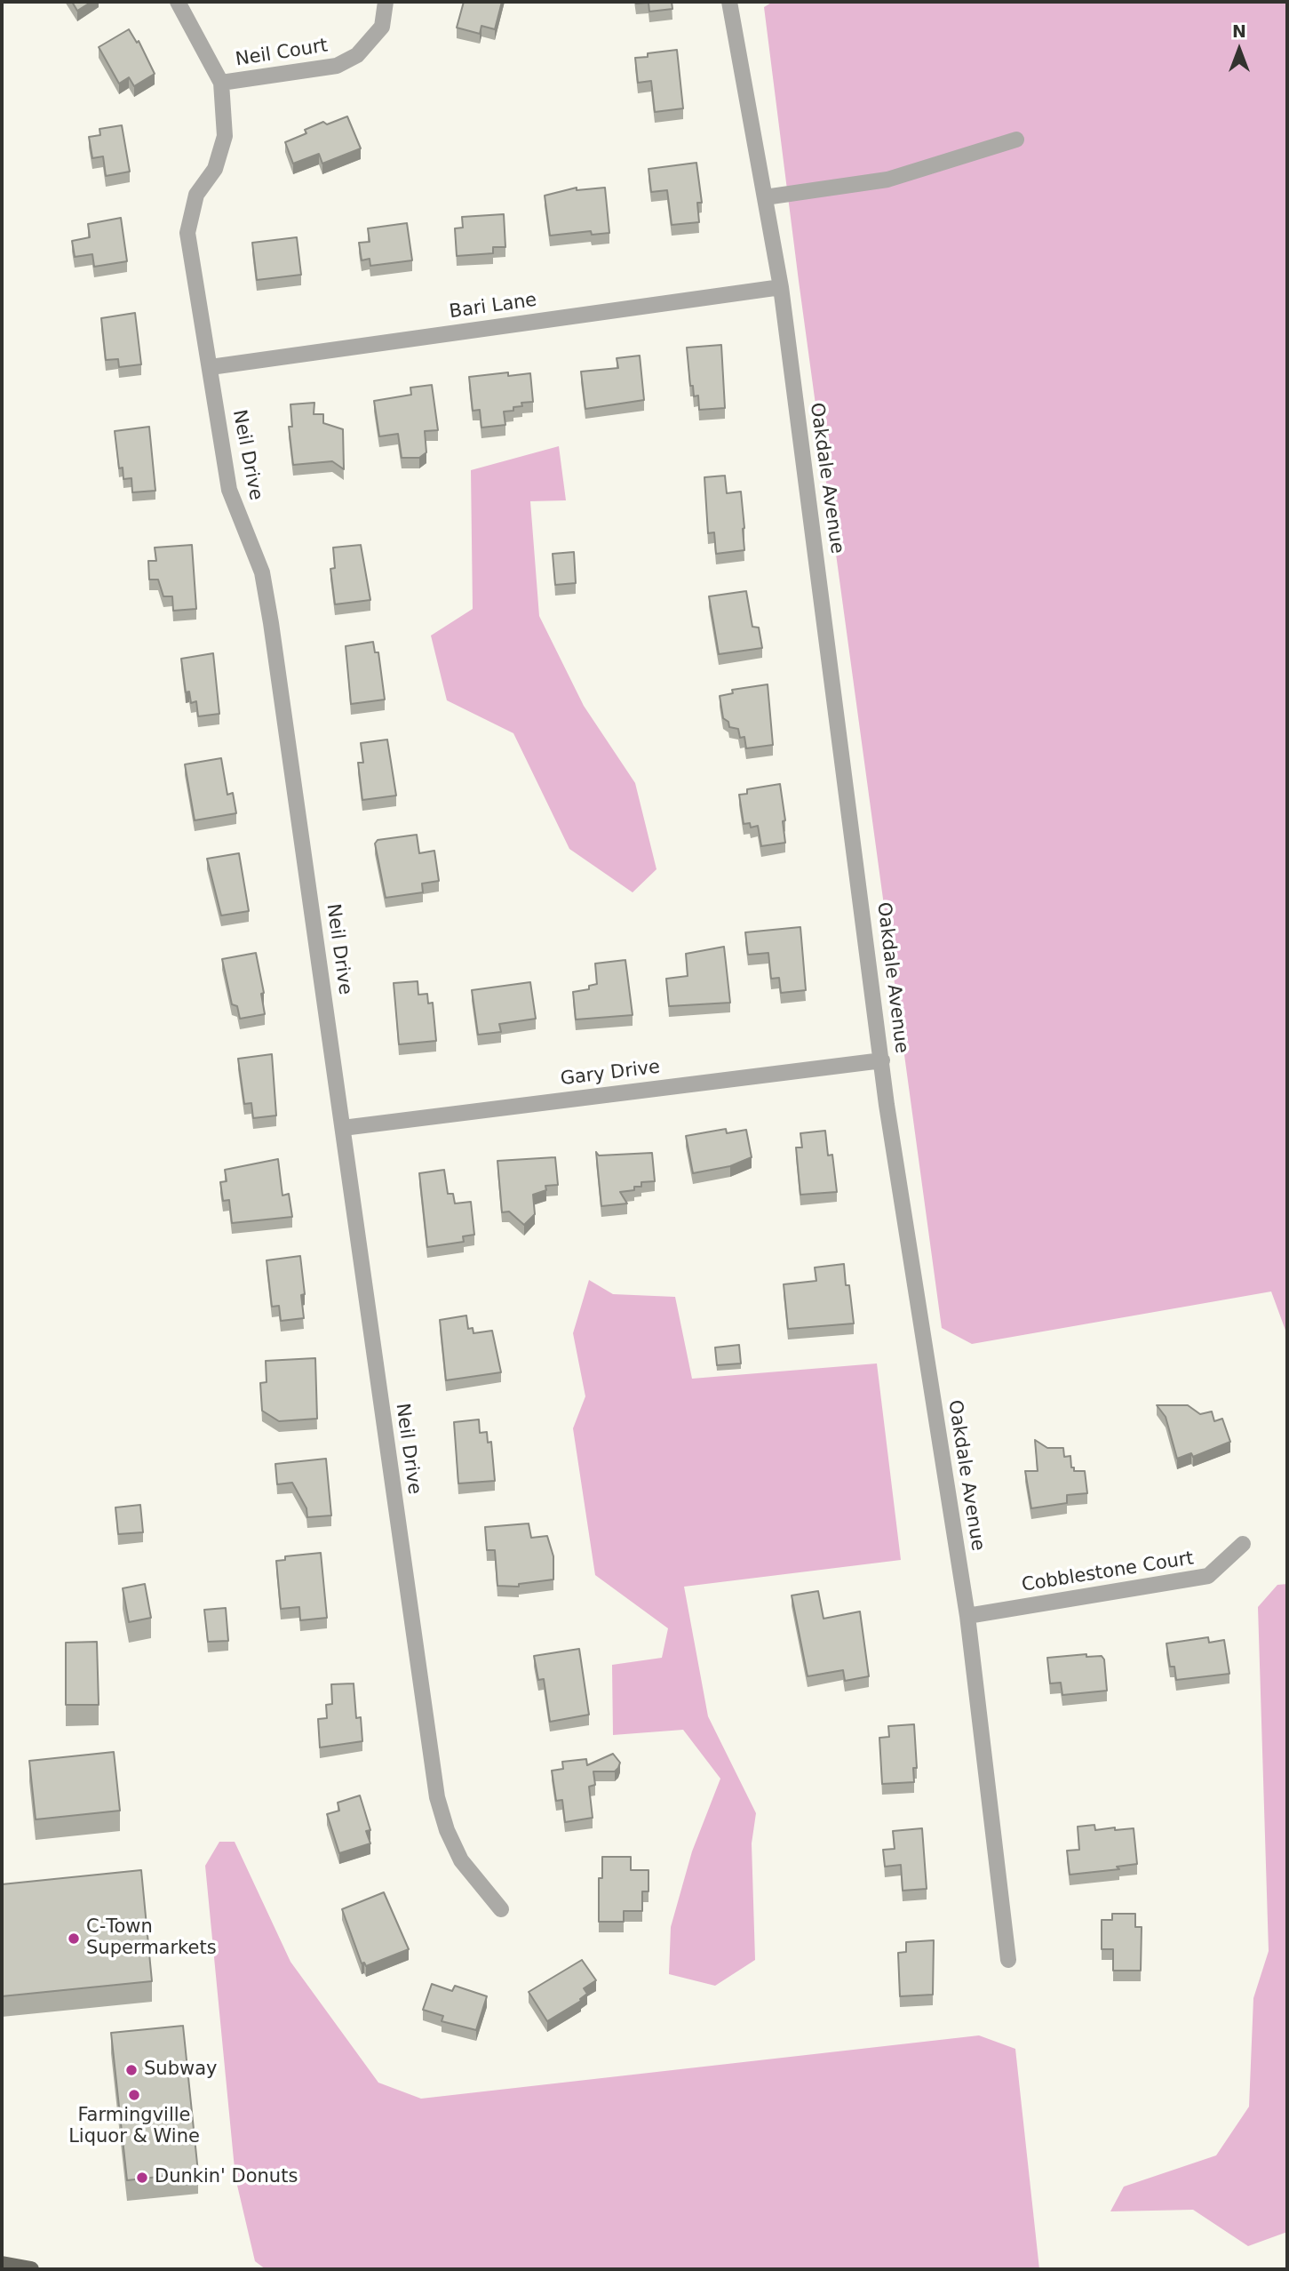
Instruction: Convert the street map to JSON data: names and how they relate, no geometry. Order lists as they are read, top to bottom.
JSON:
{
  "streets": {
    "street": [
      "Neil Court",
      "Bari Lane",
      "Neil Drive",
      "Oakdale Avenue",
      "Gary Drive",
      "Cobblestone Court"
    ]
  },
  "crossings": [
    ["Neil Court", "Neil Drive"],
    ["Bari Lane", "Neil Drive"],
    ["Bari Lane", "Oakdale Avenue"],
    ["Neil Drive", "Gary Drive"],
    ["Oakdale Avenue", "Gary Drive"],
    ["Oakdale Avenue", "Cobblestone Court"]
  ],
  "places": [
    "C‑Town Supermarkets",
    "Subway",
    "Farmingville Liquor & Wine",
    "Dunkin' Donuts"
  ],
  "north": "top"
}
